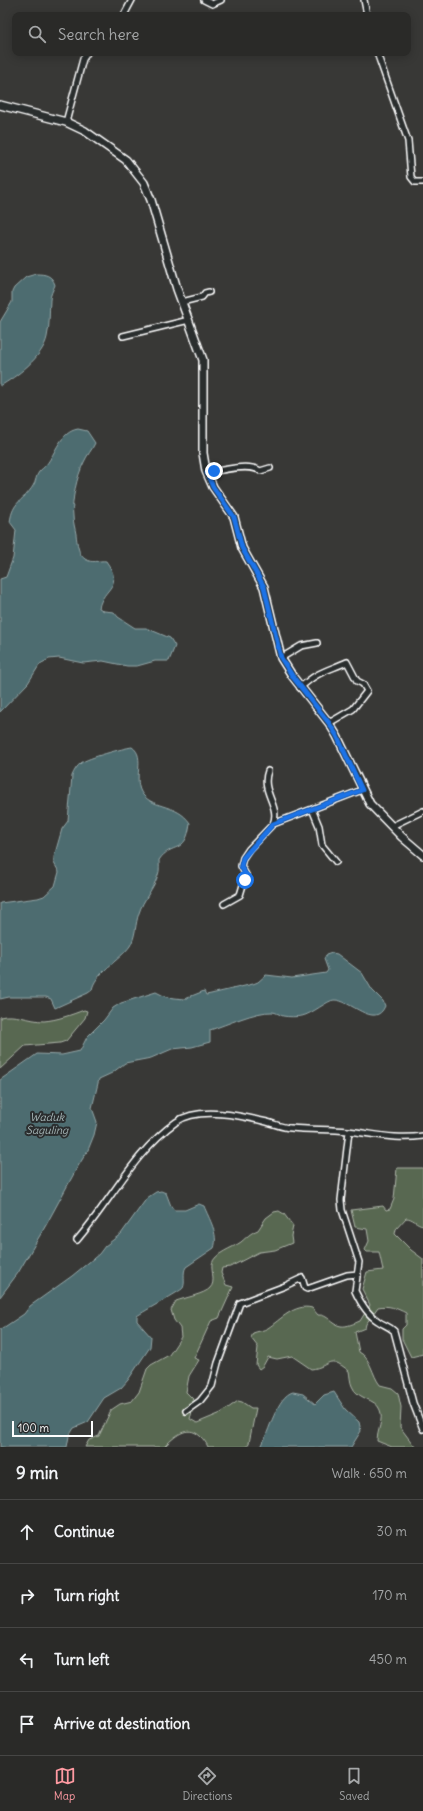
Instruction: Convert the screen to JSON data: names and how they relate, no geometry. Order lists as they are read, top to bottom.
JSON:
{
  "water": ["Waduk Saguling"],
  "scale_bar": "100 m",
  "page": {
    "search": "Search here",
    "scale": "100 m",
    "heading": ["9 min", "Walk · 650 m"],
    "list": [
      ["Continue", "30 m"],
      ["Turn right", "170 m"],
      ["Turn left", "450 m"],
      "Arrive at destination"
    ],
    "nav": ["Map", "Directions", "Saved"]
  }
}
